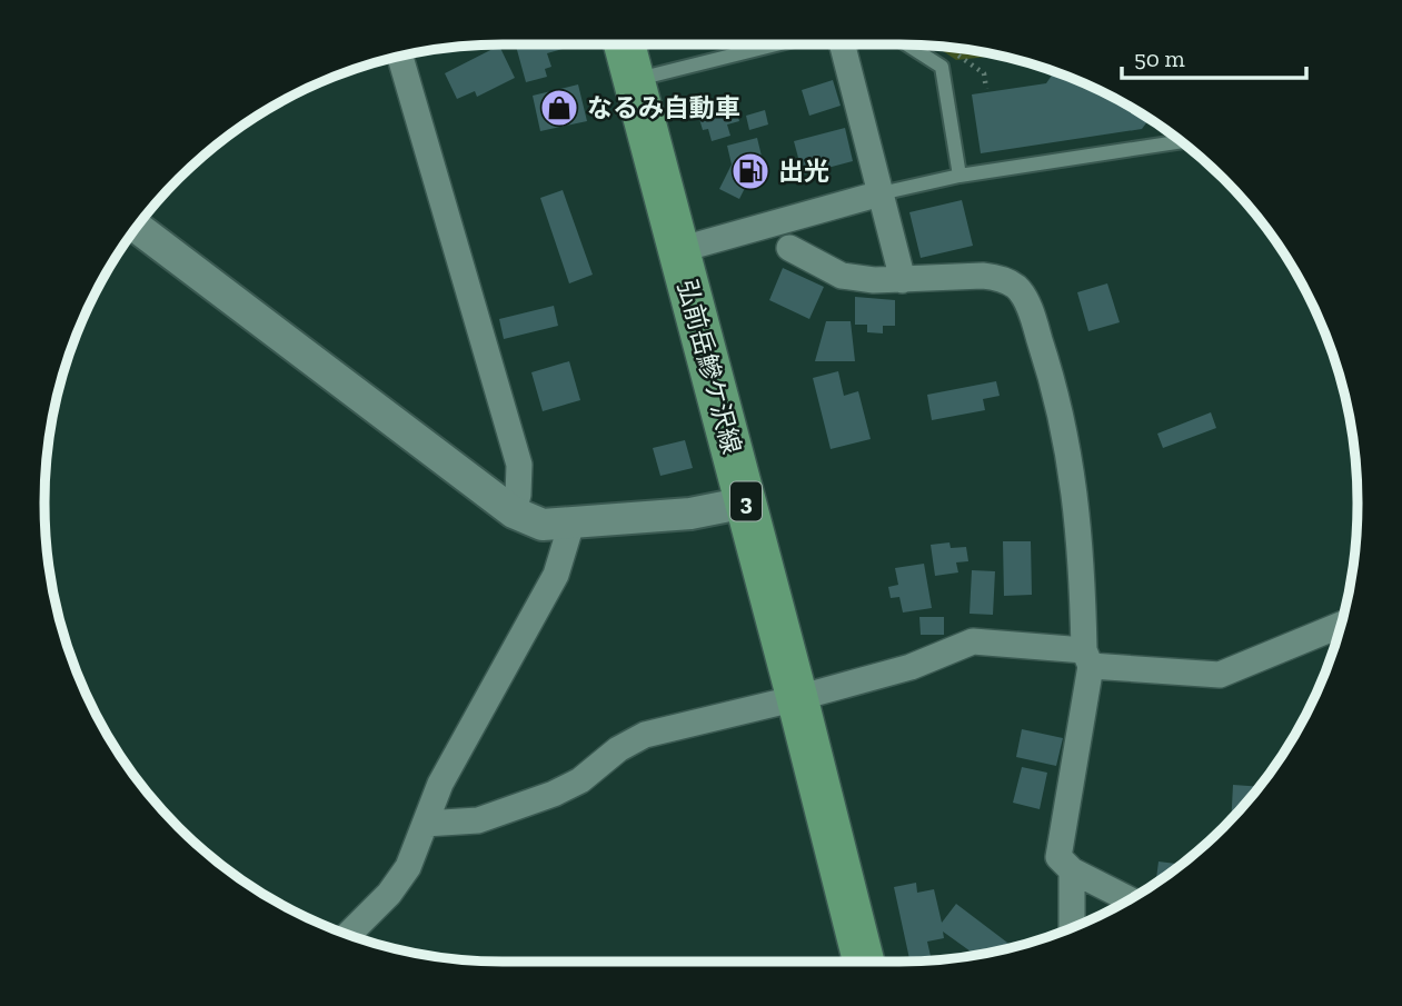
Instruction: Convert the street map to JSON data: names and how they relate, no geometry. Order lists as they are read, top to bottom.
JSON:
{
  "streets": {
    "main road": ["弘前岳鰺ケ沢線", "3"]
  },
  "places": {
    "shop": ["なるみ自動車"],
    "fuel station": ["出光"]
  },
  "scale_bar": "50 m"
}
